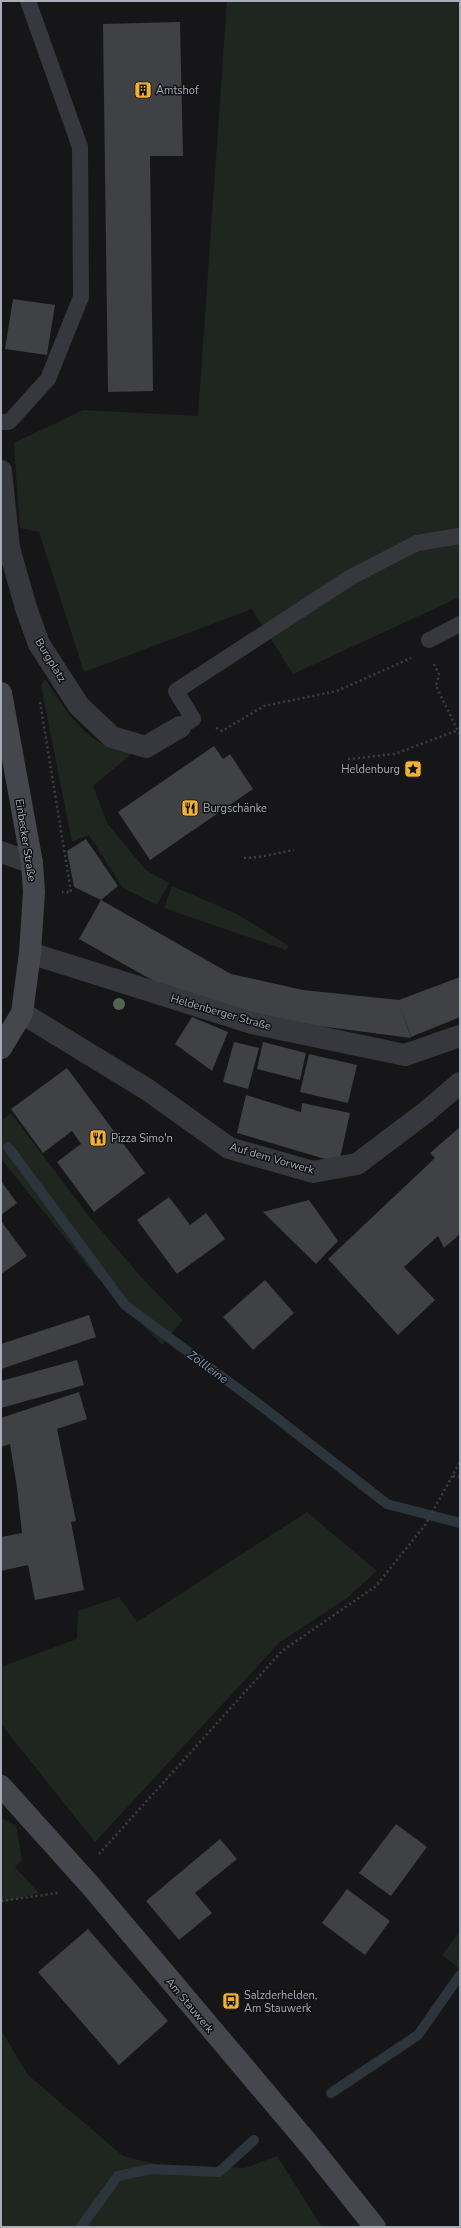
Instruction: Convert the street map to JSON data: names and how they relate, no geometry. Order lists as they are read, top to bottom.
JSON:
{
  "streets": {
    "street": [
      "Burgplatz",
      "Einbecker Straße",
      "Heldenberger Straße",
      "Auf dem Vorwerk",
      "Am Stauwerk"
    ]
  },
  "crossings": [
    ["Einbecker Straße", "Heldenberger Straße"],
    ["Einbecker Straße", "Auf dem Vorwerk"]
  ],
  "water": ["Zollleine"],
  "places": {
    "building": ["Amtshof"],
    "place": ["Heldenburg"],
    "restaurant": ["Burgschänke", "Pizza Simo'n"],
    "bus stop": ["Salzderhelden, Am Stauwerk"]
  }
}
